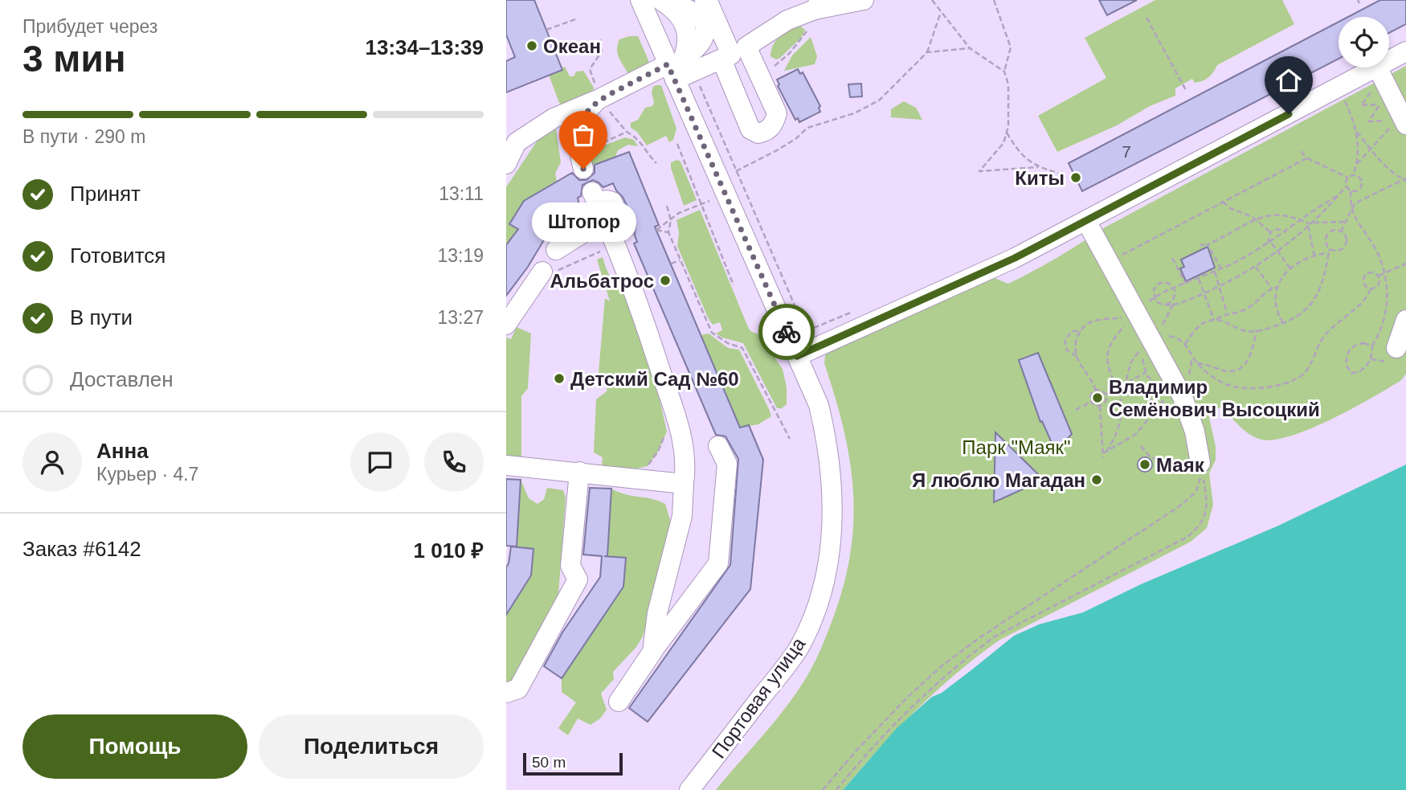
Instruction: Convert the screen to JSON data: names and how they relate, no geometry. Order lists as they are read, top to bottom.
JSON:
{
  "streets": {
    "street": ["Портовая улица"]
  },
  "parks": ["Парк \"Маяк\""],
  "places": [
    "Океан",
    "Штопор",
    "Киты",
    "Альбатрос",
    "Детский Сад №60",
    "Владимир Семёнович Высоцкий",
    "Маяк",
    "Я люблю Магадан"
  ],
  "house_numbers": ["7"],
  "scale_bar": "50 m",
  "page": {
    "heading": ["3 мин", "Прибудет через", "13:34–13:39"],
    "panel": [
      "Анна",
      "Курьер · 4.7",
      "Заказ #6142",
      "1 010 ₽"
    ],
    "bar": "В пути · 290 m",
    "list": [
      ["Принят", "13:11"],
      ["Готовится", "13:19"],
      ["В пути", "13:27"],
      "Доставлен"
    ],
    "bubble": "Штопор",
    "buttons": ["Помощь", "Поделиться"],
    "scale": "50 m"
  }
}
